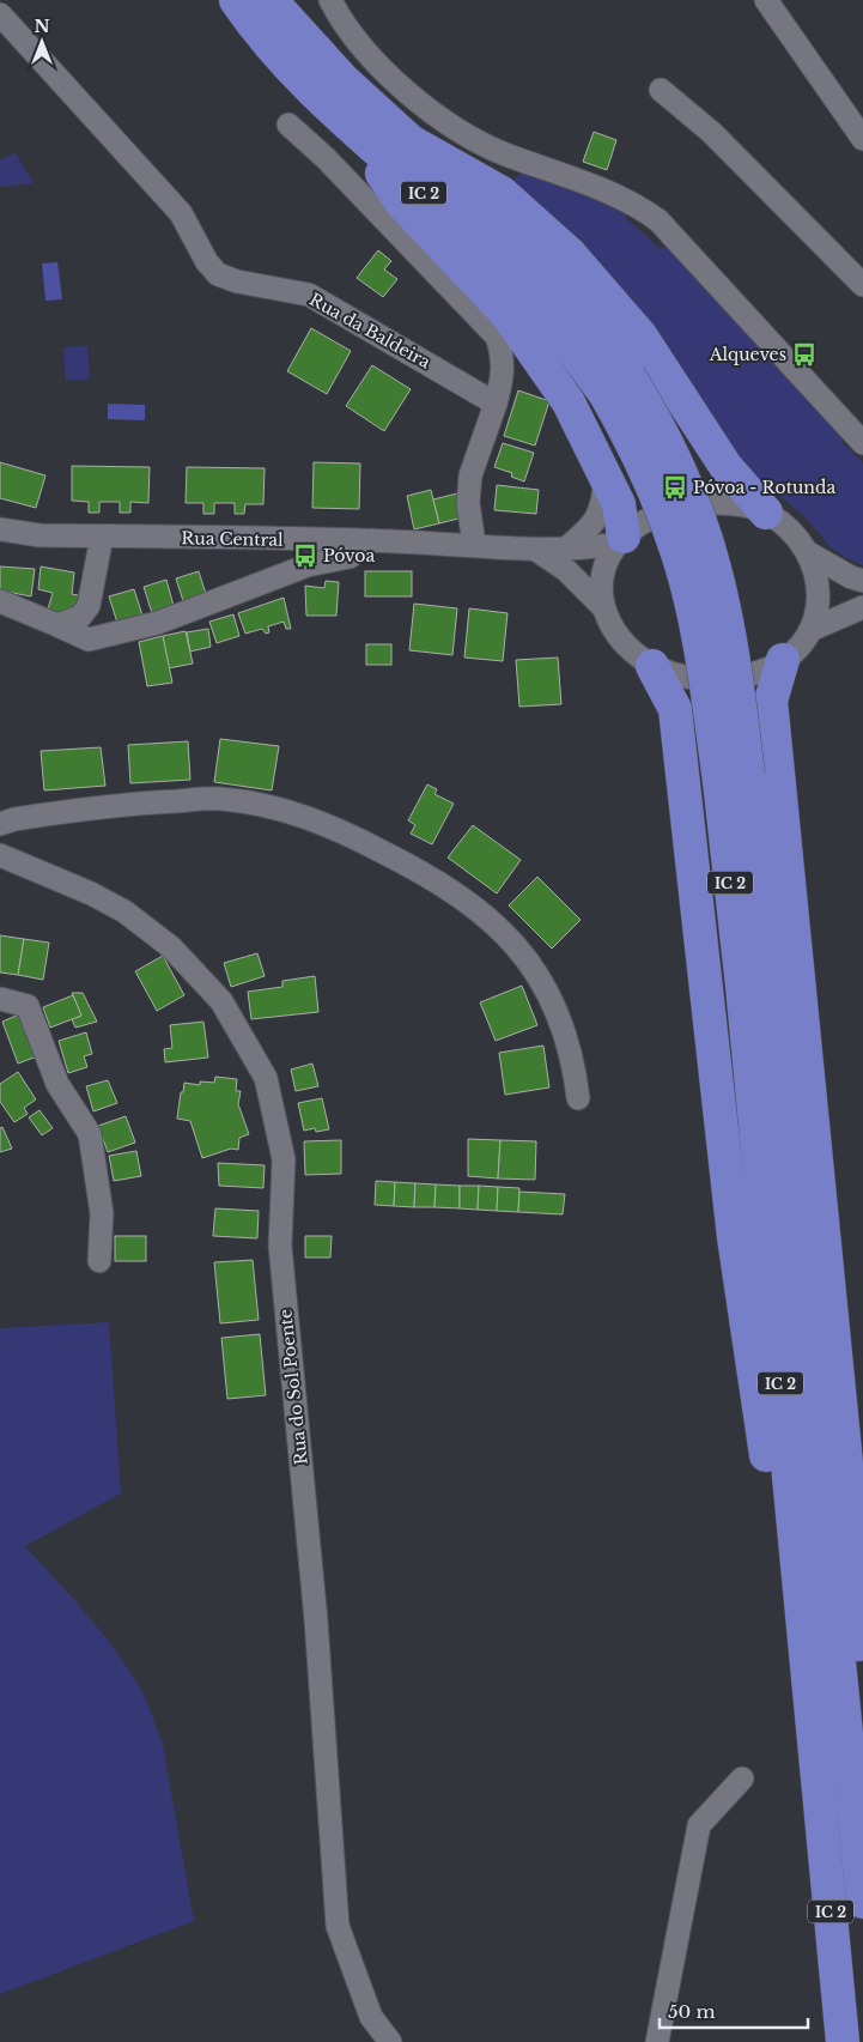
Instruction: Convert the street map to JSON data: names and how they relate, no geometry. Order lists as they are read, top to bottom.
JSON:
{
  "streets": {
    "highway": ["IC 2"],
    "street": ["Rua da Baldeira", "Rua Central", "Rua do Sol Poente"]
  },
  "places": {
    "bus stop": ["Alqueves", "Póvoa - Rotunda", "Póvoa"]
  },
  "scale_bar": "50 m",
  "north": "top"
}
